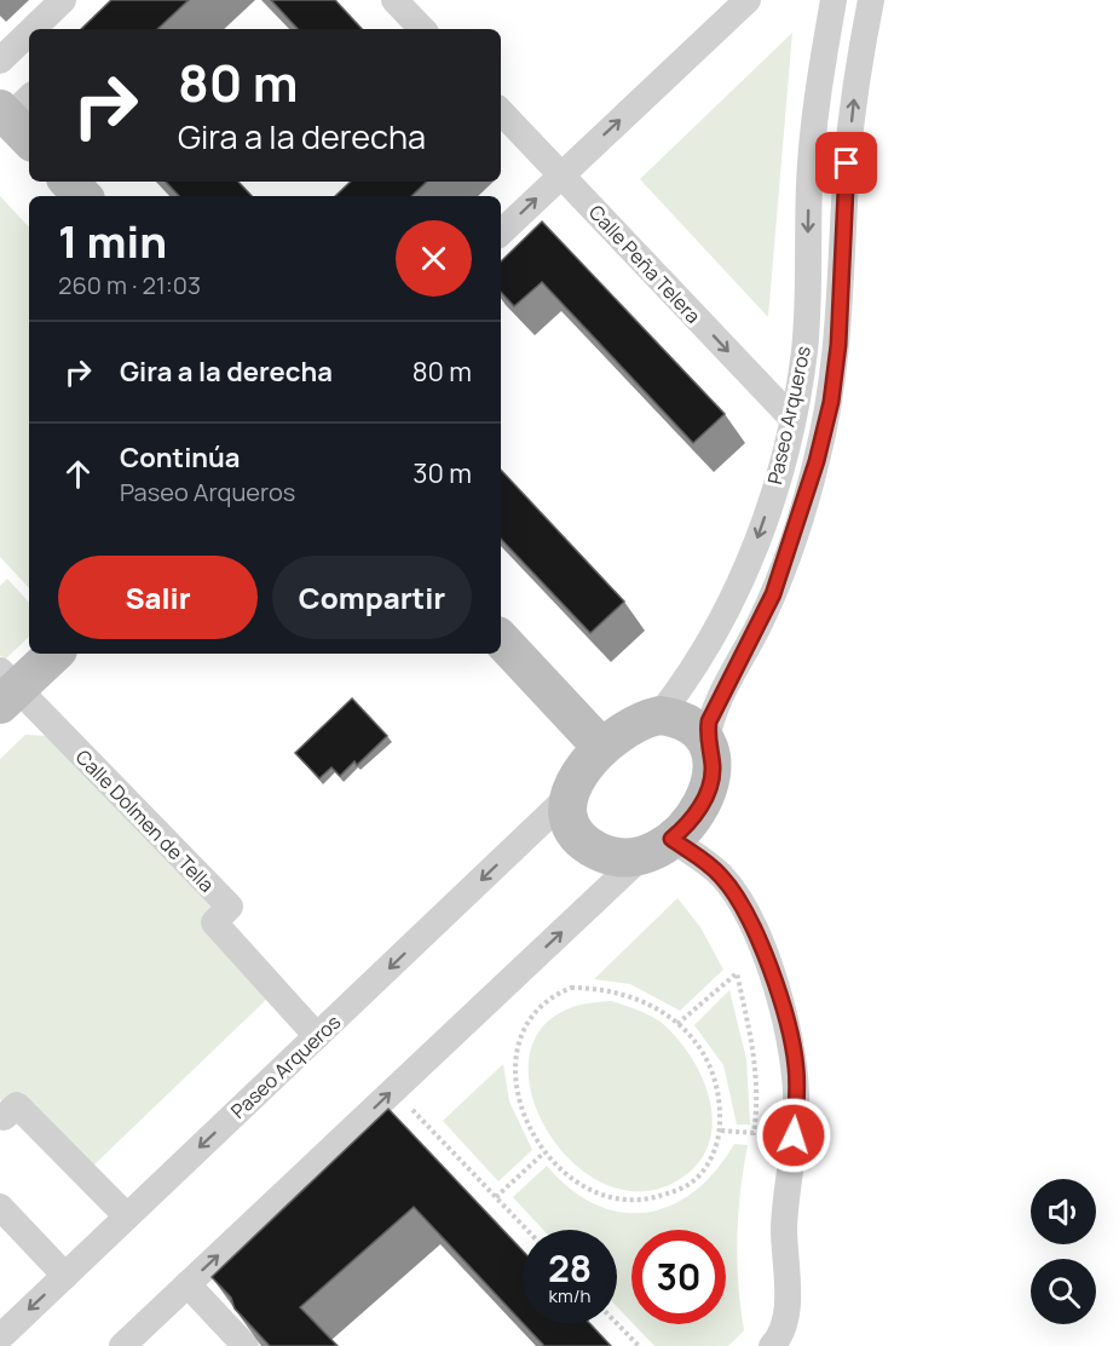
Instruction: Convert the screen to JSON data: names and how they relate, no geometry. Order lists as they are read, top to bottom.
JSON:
{
  "streets": {
    "street": ["Calle Peña Telera", "Paseo Arqueros", "Calle Dolmen de Tella"]
  },
  "crossings": [
    ["Calle Peña Telera", "Paseo Arqueros"],
    ["Paseo Arqueros", "Calle Dolmen de Tella"]
  ],
  "one_way": ["Calle Peña Telera"],
  "page": {
    "turn": ["80 m", "Gira a la derecha"],
    "heading": ["1 min", "260 m · 21:03"],
    "list": [
      {
        "name": "Gira a la derecha",
        "value": "80 m"
      },
      {
        "name": "Continúa",
        "note": "Paseo Arqueros",
        "value": "30 m"
      }
    ],
    "buttons": ["Salir", "Compartir"],
    "speed": "28 km/h",
    "limit": "30"
  }
}
